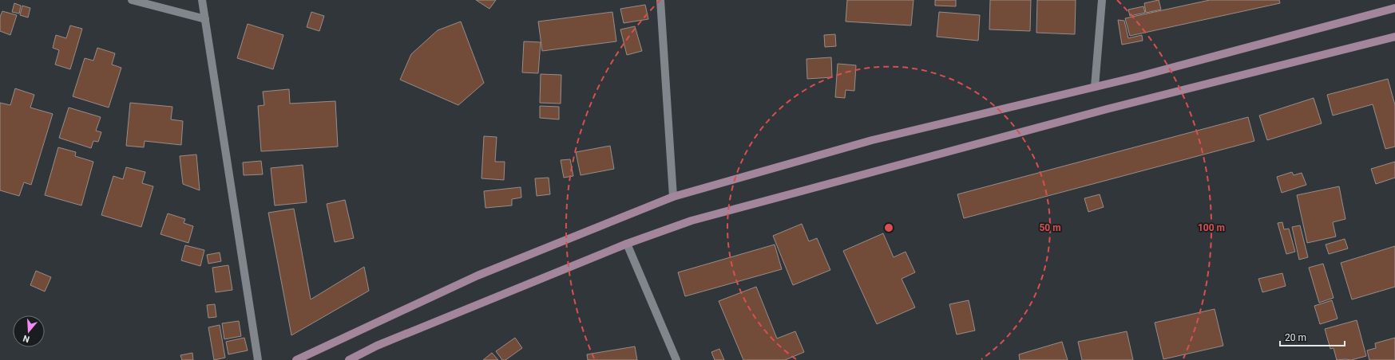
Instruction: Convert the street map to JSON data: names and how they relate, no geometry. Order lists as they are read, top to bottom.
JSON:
{
  "scale_bar": "20 m",
  "north": "bottom",
  "rings": ["50 m", "100 m"]
}
